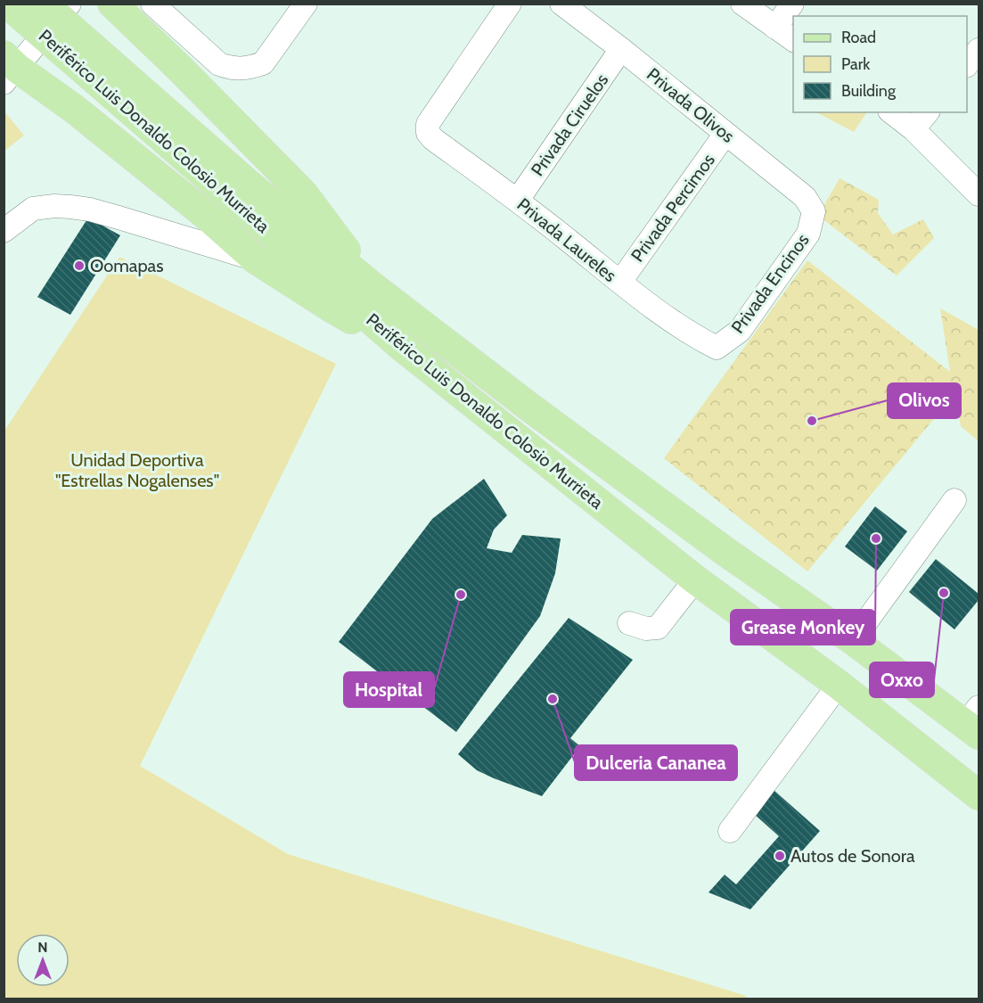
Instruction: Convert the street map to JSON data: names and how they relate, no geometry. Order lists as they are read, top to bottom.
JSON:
{
  "streets": {
    "main road": ["Periférico Luis Donaldo Colosio Murrieta"],
    "street": [
      "Privada Olivos",
      "Privada Ciruelos",
      "Privada Percimos",
      "Privada Laureles",
      "Privada Encinos"
    ]
  },
  "crossings": [
    ["Privada Olivos", "Privada Ciruelos"],
    ["Privada Olivos", "Privada Percimos"],
    ["Privada Olivos", "Privada Encinos"],
    ["Privada Ciruelos", "Privada Laureles"],
    ["Privada Percimos", "Privada Laureles"],
    ["Privada Laureles", "Privada Encinos"]
  ],
  "parks": ["Unidad Deportiva \"Estrellas Nogalenses\""],
  "places": [
    "Oomapas",
    "Olivos",
    "Grease Monkey",
    "Oxxo",
    "Hospital",
    "Dulceria Cananea",
    "Autos de Sonora"
  ],
  "legend": ["Road", "Park", "Building"],
  "north": "top"
}
